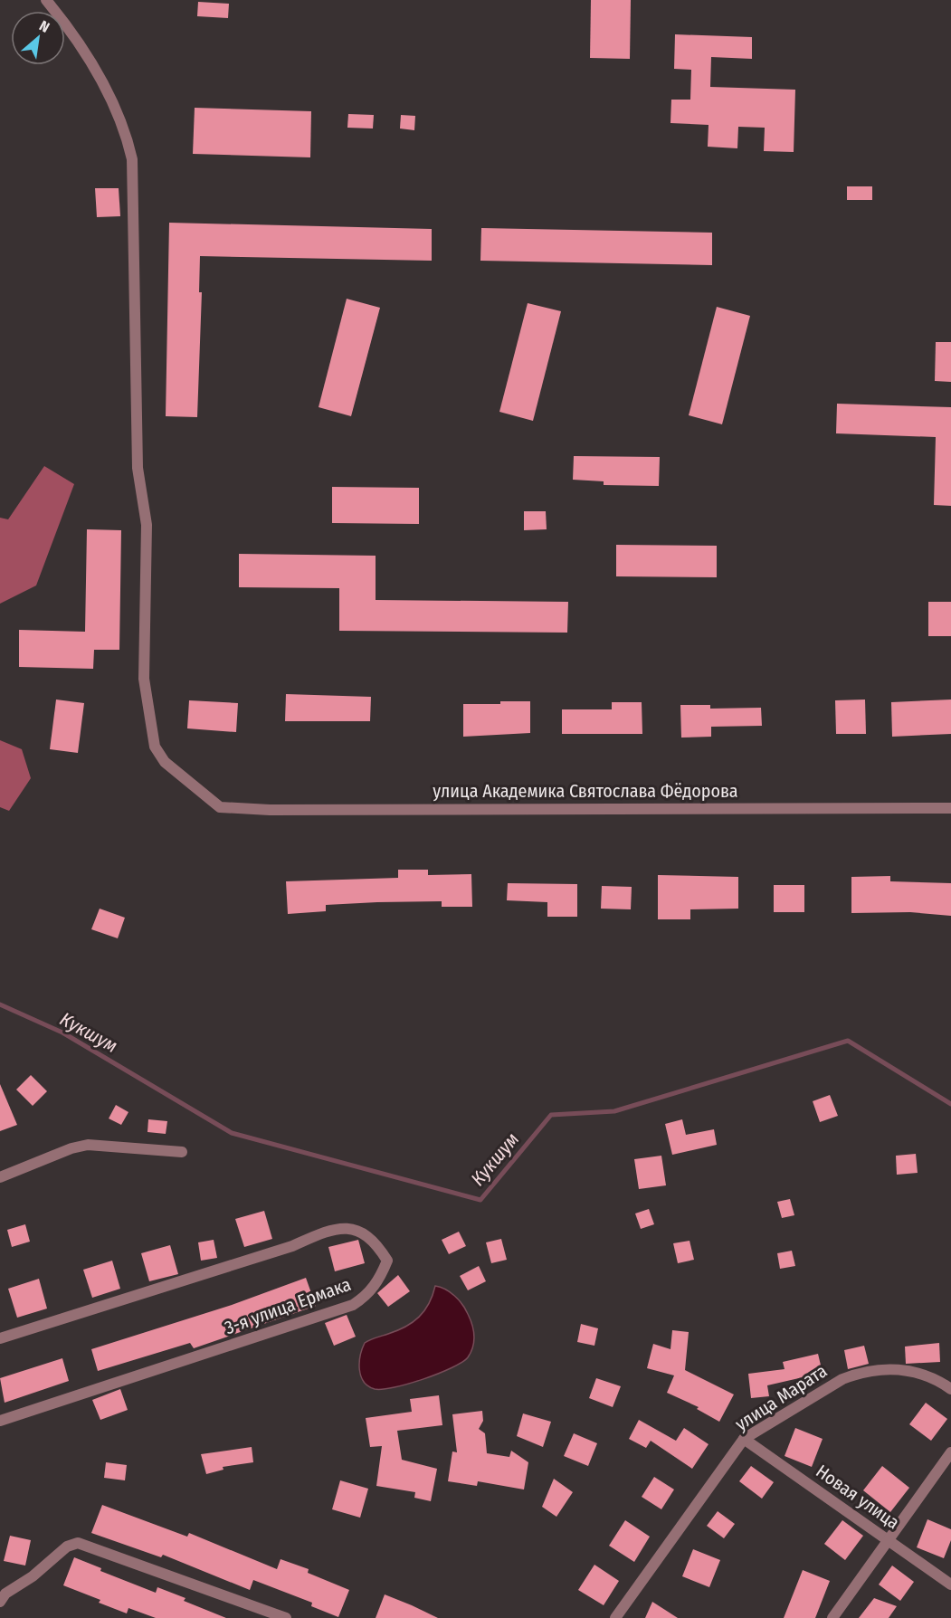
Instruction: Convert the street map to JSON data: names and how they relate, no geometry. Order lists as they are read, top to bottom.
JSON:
{
  "streets": {
    "street": [
      "улица Академика Святослава Фёдорова",
      "3-я улица Ермака",
      "улица Марата",
      "Новая улица"
    ]
  },
  "crossings": [
    ["улица Марата", "Новая улица"]
  ],
  "water": ["Кукшум"],
  "north": "top right"
}
